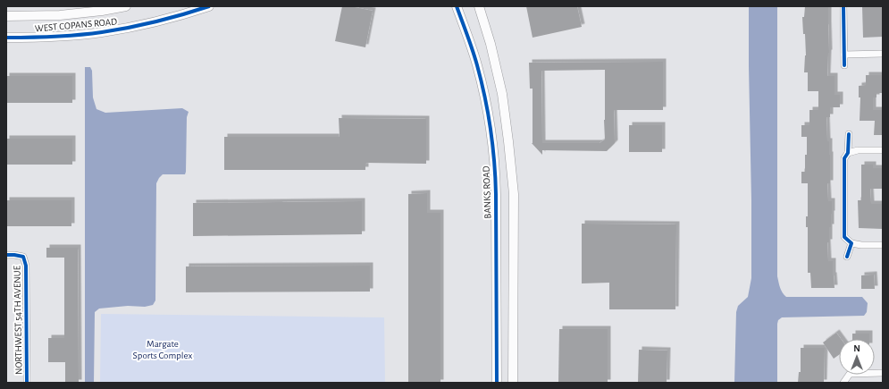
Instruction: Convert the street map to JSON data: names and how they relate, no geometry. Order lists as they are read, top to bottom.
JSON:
{
  "streets": {
    "street": ["WEST COPANS ROAD", "BANKS ROAD", "NORTHWEST 54TH AVENUE"]
  },
  "parks": ["Margate Sports Complex"],
  "north": "top"
}
